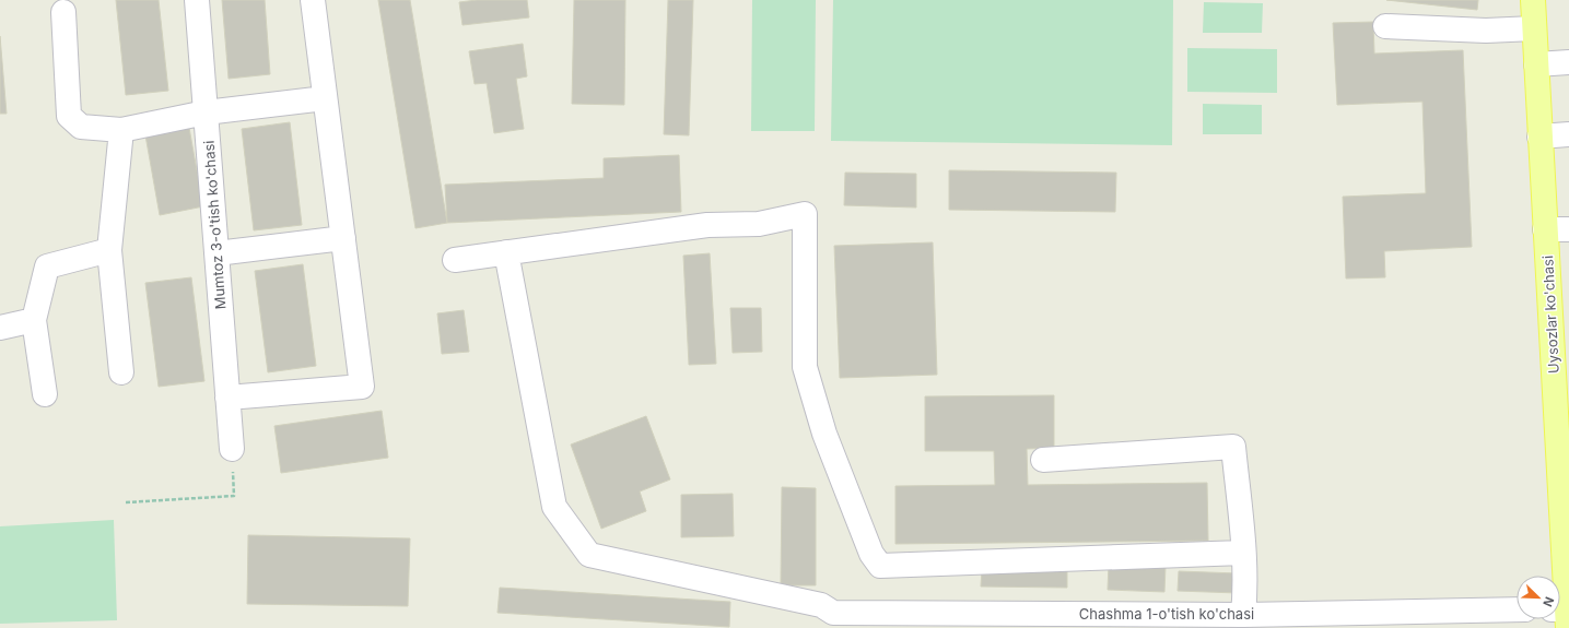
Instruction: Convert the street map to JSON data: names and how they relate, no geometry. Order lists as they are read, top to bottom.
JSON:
{
  "streets": {
    "main road": ["Uysozlar ko'chasi"],
    "street": ["Mumtoz 3-o'tish ko'chasi", "Chashma 1-o'tish ko'chasi"]
  },
  "north": "bottom right"
}
